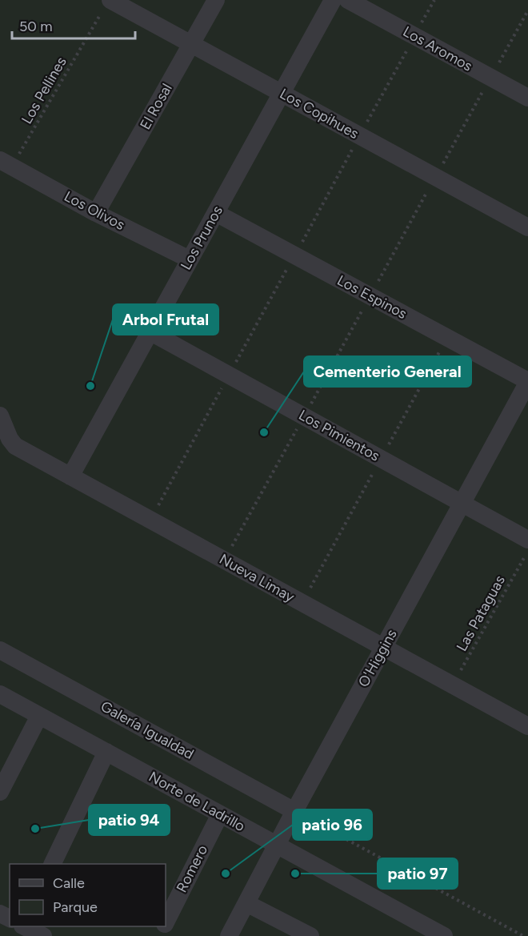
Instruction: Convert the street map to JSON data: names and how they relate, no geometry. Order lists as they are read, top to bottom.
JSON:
{
  "streets": {
    "street": [
      "Los Aromos",
      "El Rosal",
      "Los Copihues",
      "Los Olivos",
      "Los Prunos",
      "Los Espinos",
      "Los Pimientos",
      "Nueva Limay",
      "O'Higgins",
      "Galería Igualdad",
      "Norte de Ladrillo",
      "Romero"
    ],
    "path": ["Los Pellines", "Las Pataguas"]
  },
  "crossings": [
    ["Los Pellines", "Los Copihues"],
    ["Los Pellines", "Los Olivos"],
    ["El Rosal", "Los Copihues"],
    ["El Rosal", "Los Olivos"],
    ["Los Copihues", "Los Prunos"],
    ["Los Olivos", "Los Prunos"],
    ["Los Prunos", "Los Espinos"],
    ["Los Prunos", "Los Pimientos"],
    ["Los Prunos", "Nueva Limay"],
    ["Los Espinos", "O'Higgins"],
    ["Los Pimientos", "O'Higgins"],
    ["Nueva Limay", "Las Pataguas"],
    ["Nueva Limay", "O'Higgins"],
    ["O'Higgins", "Galería Igualdad"],
    ["O'Higgins", "Norte de Ladrillo"],
    ["Norte de Ladrillo", "Romero"]
  ],
  "places": [
    "Arbol Frutal",
    "Cementerio General",
    "patio 94",
    "patio 96",
    "patio 97"
  ],
  "legend": ["Calle", "Parque"],
  "scale_bar": "50 m"
}
